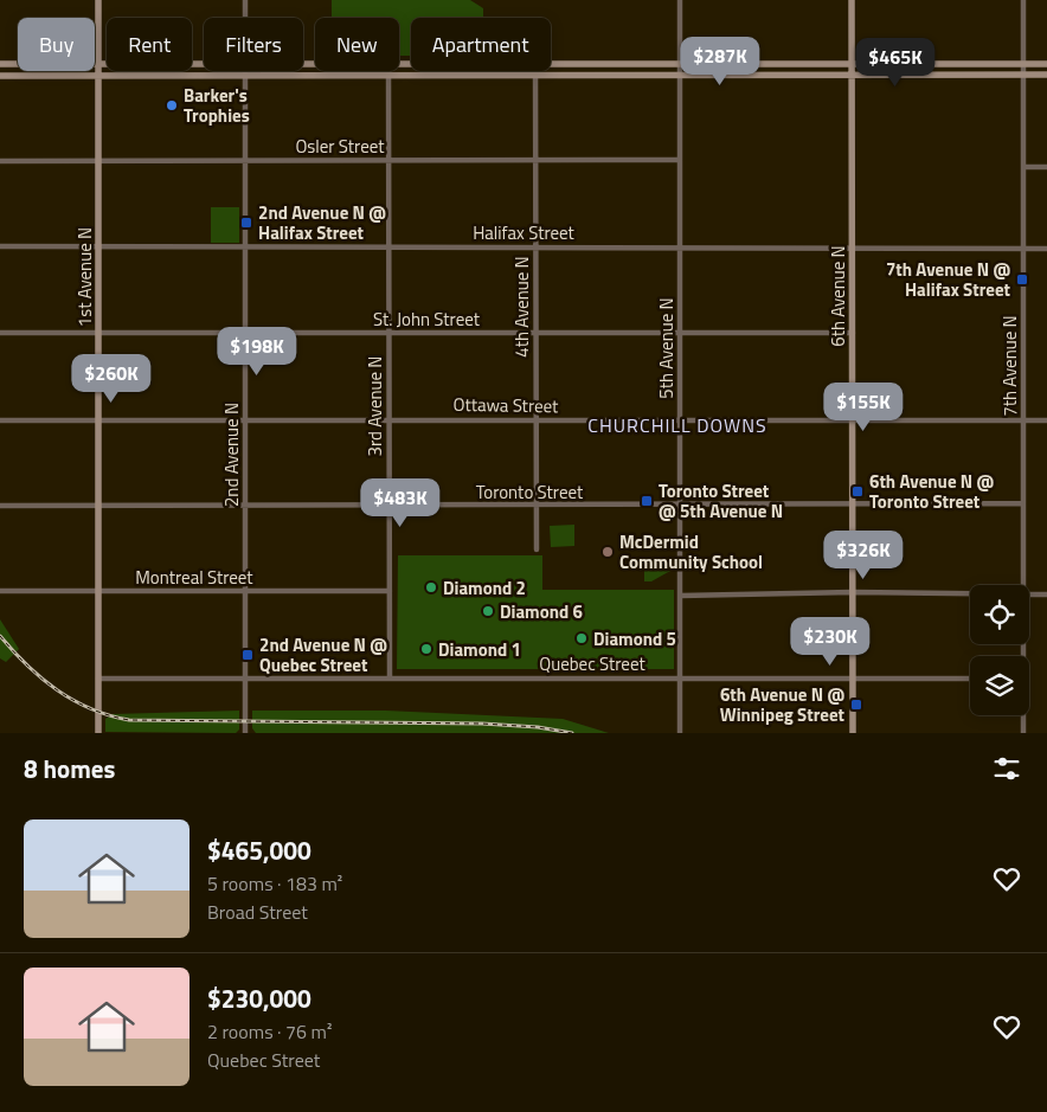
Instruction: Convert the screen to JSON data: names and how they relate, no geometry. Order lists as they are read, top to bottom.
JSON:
{
  "streets": {
    "main road": ["1st Avenue N", "6th Avenue N"],
    "street": [
      "Osler Street",
      "Halifax Street",
      "4th Avenue N",
      "St. John Street",
      "5th Avenue N",
      "7th Avenue N",
      "Ottawa Street",
      "3rd Avenue N",
      "2nd Avenue N",
      "Toronto Street",
      "Montreal Street",
      "Quebec Street"
    ]
  },
  "crossings": [
    ["Osler Street", "1st Avenue N"],
    ["Osler Street", "4th Avenue N"],
    ["Osler Street", "5th Avenue N"],
    ["Osler Street", "3rd Avenue N"],
    ["Osler Street", "2nd Avenue N"],
    ["Halifax Street", "1st Avenue N"],
    ["Halifax Street", "6th Avenue N"],
    ["Halifax Street", "4th Avenue N"],
    ["Halifax Street", "5th Avenue N"],
    ["Halifax Street", "7th Avenue N"],
    ["Halifax Street", "3rd Avenue N"],
    ["Halifax Street", "2nd Avenue N"],
    ["1st Avenue N", "St. John Street"],
    ["1st Avenue N", "Ottawa Street"],
    ["1st Avenue N", "Toronto Street"],
    ["1st Avenue N", "Montreal Street"],
    ["1st Avenue N", "Quebec Street"],
    ["6th Avenue N", "St. John Street"],
    ["6th Avenue N", "Ottawa Street"],
    ["6th Avenue N", "Toronto Street"],
    ["6th Avenue N", "Quebec Street"],
    ["4th Avenue N", "St. John Street"],
    ["4th Avenue N", "Ottawa Street"],
    ["4th Avenue N", "Toronto Street"],
    ["St. John Street", "5th Avenue N"],
    ["St. John Street", "3rd Avenue N"],
    ["St. John Street", "2nd Avenue N"],
    ["5th Avenue N", "Ottawa Street"],
    ["5th Avenue N", "Toronto Street"],
    ["5th Avenue N", "Quebec Street"],
    ["7th Avenue N", "Ottawa Street"],
    ["7th Avenue N", "Toronto Street"],
    ["Ottawa Street", "3rd Avenue N"],
    ["Ottawa Street", "2nd Avenue N"],
    ["3rd Avenue N", "Toronto Street"],
    ["3rd Avenue N", "Montreal Street"],
    ["3rd Avenue N", "Quebec Street"],
    ["2nd Avenue N", "Toronto Street"],
    ["2nd Avenue N", "Montreal Street"],
    ["2nd Avenue N", "Quebec Street"]
  ],
  "districts": ["CHURCHILL DOWNS"],
  "places": {
    "other": [
      "Barker's Trophies",
      "McDermid Community School",
      "Diamond 2",
      "Diamond 6",
      "Diamond 5",
      "Diamond 1"
    ],
    "transit": [
      "2nd Avenue N @ Halifax Street",
      "7th Avenue N @ Halifax Street",
      "6th Avenue N @ Toronto Street",
      "Toronto Street @ 5th Avenue N",
      "2nd Avenue N @ Quebec Street",
      "6th Avenue N @ Winnipeg Street"
    ]
  },
  "page": {
    "chip": [
      "Buy",
      "Rent",
      "Filters",
      "New",
      "Apartment"
    ],
    "price": [
      "$287K",
      "$465K",
      "$198K",
      "$260K",
      "$155K",
      "$483K",
      "$326K",
      "$230K"
    ],
    "heading": "8 homes",
    "list": [
      {
        "name": "$465,000",
        "note": "5 rooms · 183 m² · Broad Street"
      },
      {
        "name": "$230,000",
        "note": "2 rooms · 76 m² · Quebec Street"
      }
    ]
  }
}
